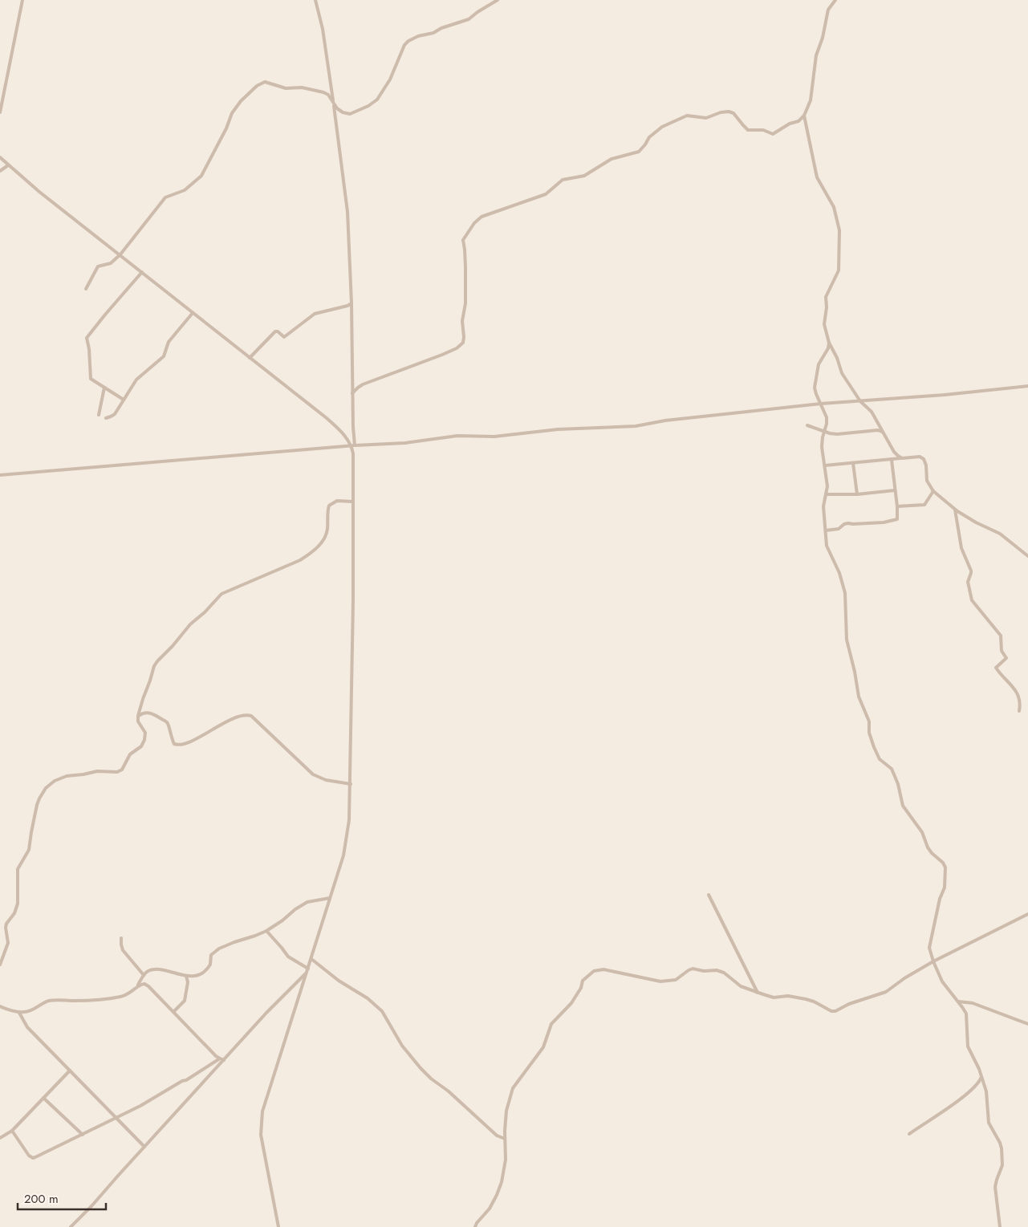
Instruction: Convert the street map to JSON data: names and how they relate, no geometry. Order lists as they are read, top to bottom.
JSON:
{
  "scale_bar": "200 m"
}
